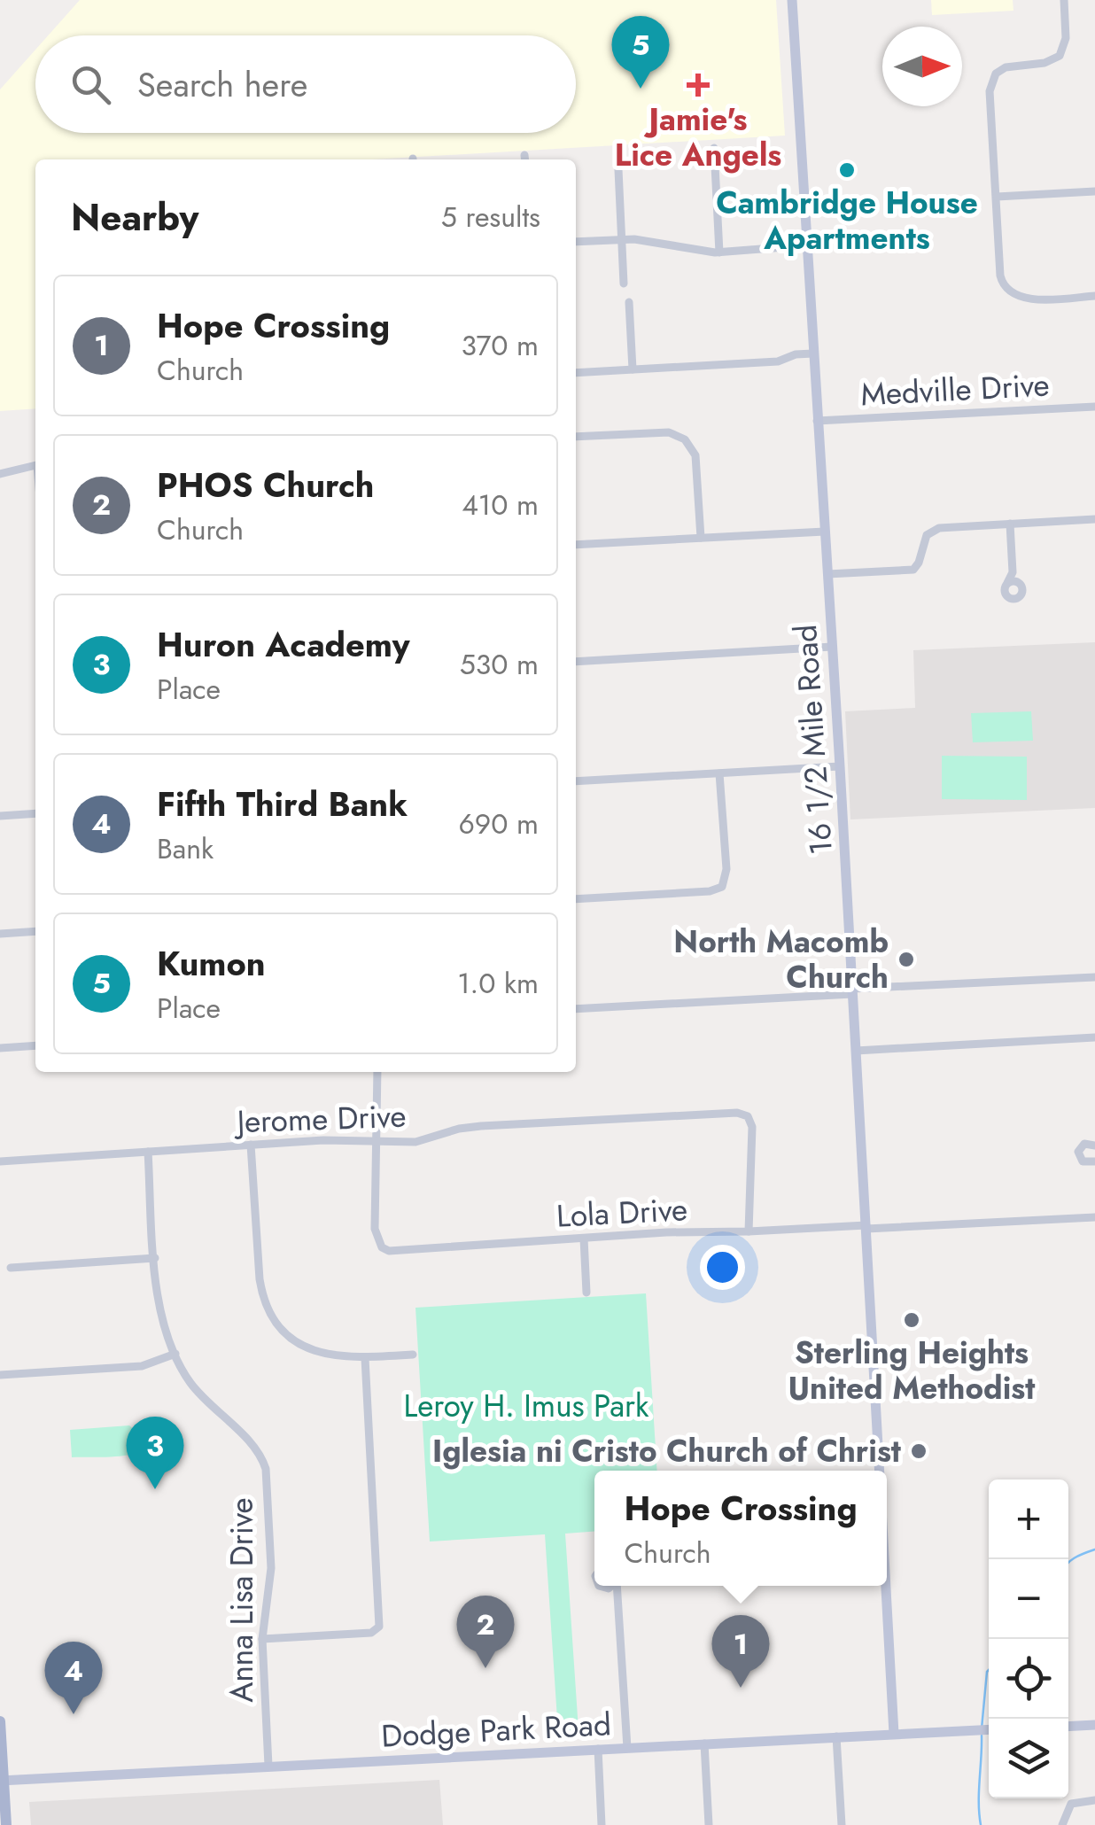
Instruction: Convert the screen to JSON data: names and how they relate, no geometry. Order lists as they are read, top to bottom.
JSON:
{
  "streets": {
    "street": [
      "Medville Drive",
      "16 1/2 Mile Road",
      "Jerome Drive",
      "Lola Drive",
      "Anna Lisa Drive",
      "Dodge Park Road"
    ]
  },
  "crossings": [
    ["Medville Drive", "16 1/2 Mile Road"],
    ["16 1/2 Mile Road", "Lola Drive"],
    ["Jerome Drive", "Lola Drive"],
    ["Jerome Drive", "Anna Lisa Drive"],
    ["Anna Lisa Drive", "Dodge Park Road"]
  ],
  "parks": ["Leroy H. Imus Park"],
  "places": {
    "health": ["Jamie's Lice Angels"],
    "other": [
      "Cambridge House Apartments",
      "North Macomb Church",
      "Sterling Heights United Methodist",
      "Iglesia ni Cristo Church of Christ"
    ]
  },
  "north": "right",
  "page": {
    "pins": [
      "5",
      "3",
      "2",
      "1",
      "4"
    ],
    "search": "Search here",
    "heading": ["Nearby", "5 results"],
    "list": [
      {
        "mark": "1",
        "name": "Hope Crossing",
        "note": "Church",
        "value": "370 m"
      },
      {
        "mark": "2",
        "name": "PHOS Church",
        "note": "Church",
        "value": "410 m"
      },
      {
        "mark": "3",
        "name": "Huron Academy",
        "note": "Place",
        "value": "530 m"
      },
      {
        "mark": "4",
        "name": "Fifth Third Bank",
        "note": "Bank",
        "value": "690 m"
      },
      {
        "mark": "5",
        "name": "Kumon",
        "note": "Place",
        "value": "1.0 km"
      }
    ],
    "popup": ["Hope Crossing", "Church"],
    "map_buttons": ["+", "−"]
  }
}
